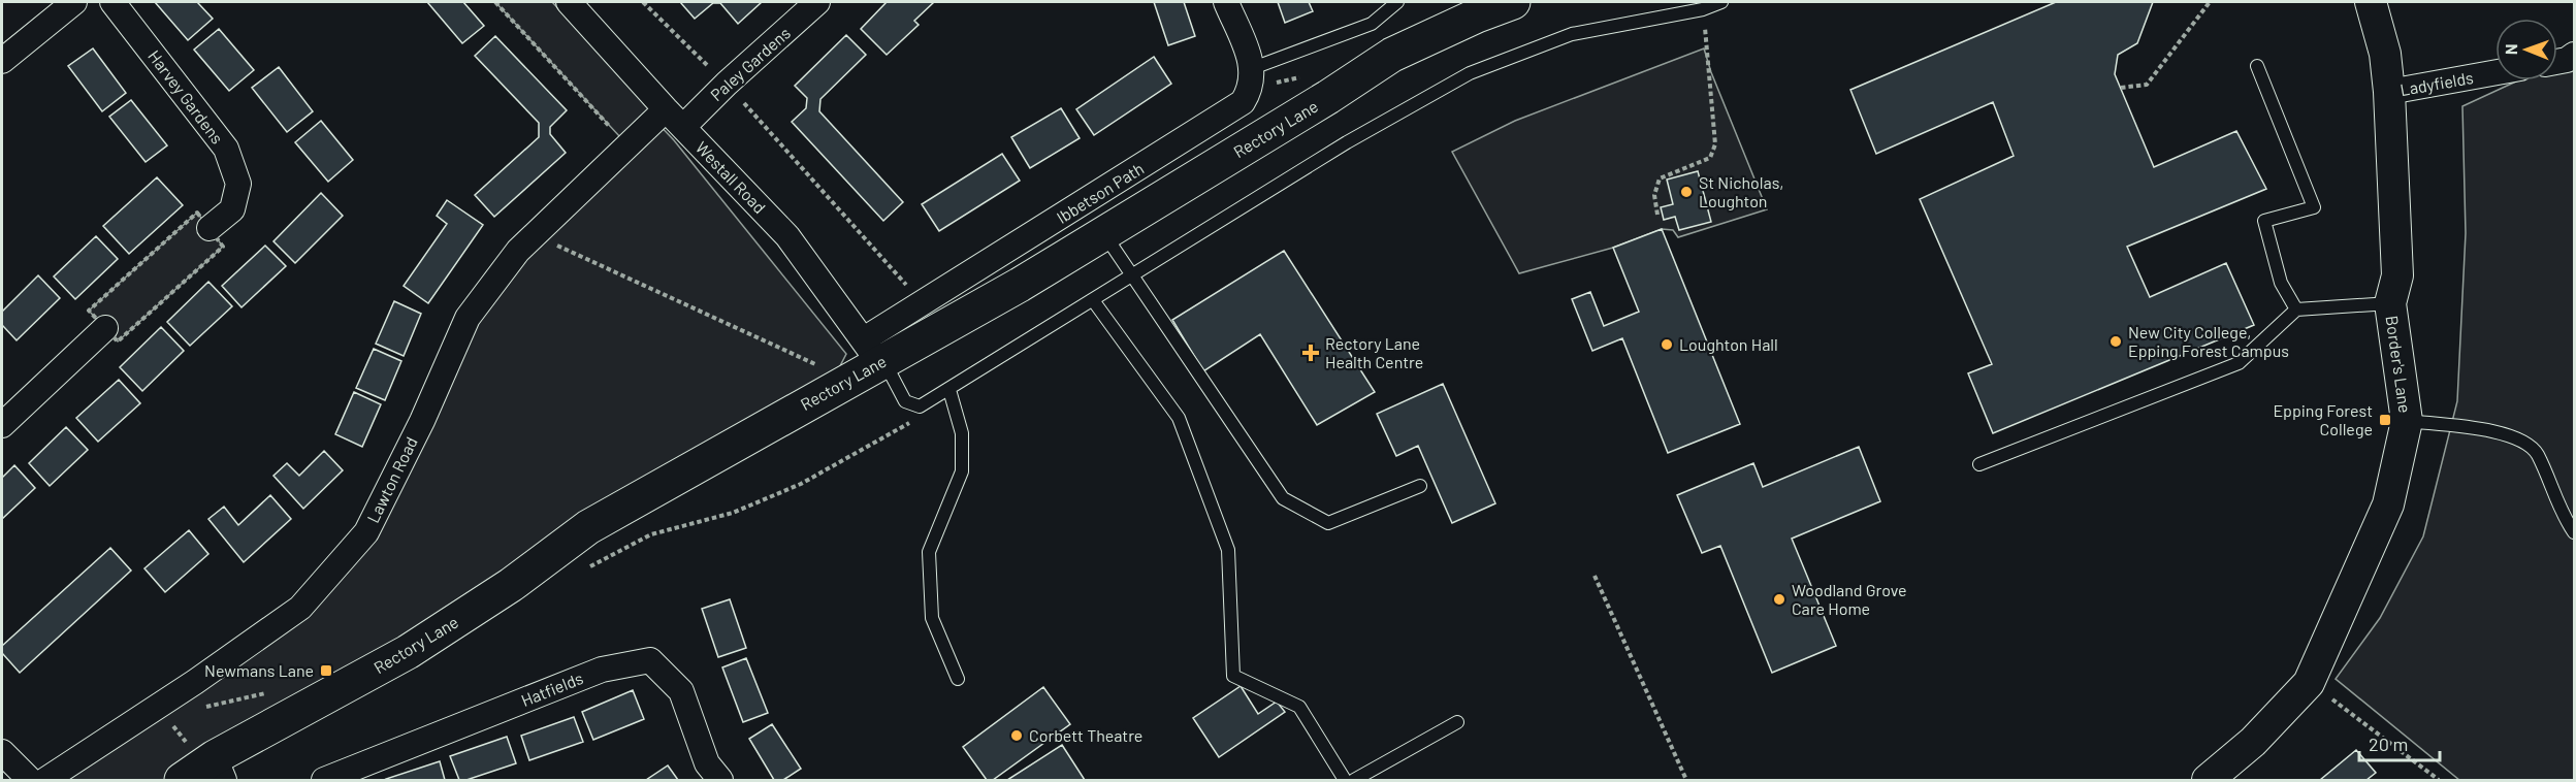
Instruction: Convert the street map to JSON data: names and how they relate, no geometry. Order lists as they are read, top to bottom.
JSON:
{
  "streets": {
    "main road": ["Rectory Lane"],
    "street": [
      "Paley Gardens",
      "Ladyfields",
      "Harvey Gardens",
      "Westall Road",
      "Ibbetson Path",
      "Border's Lane",
      "Lawton Road",
      "Hatfields"
    ]
  },
  "crossings": [
    ["Paley Gardens", "Westall Road"],
    ["Ladyfields", "Border's Lane"],
    ["Rectory Lane", "Westall Road"],
    ["Rectory Lane", "Ibbetson Path"],
    ["Westall Road", "Ibbetson Path"],
    ["Westall Road", "Lawton Road"]
  ],
  "places": {
    "other": [
      "St Nicholas, Loughton",
      "New City College, Epping Forest Campus",
      "Loughton Hall",
      "Woodland Grove Care Home",
      "Corbett Theatre"
    ],
    "health": ["Rectory Lane Health Centre"],
    "transit": ["Epping Forest College", "Newmans Lane"]
  },
  "scale_bar": "20 m",
  "north": "left"
}
